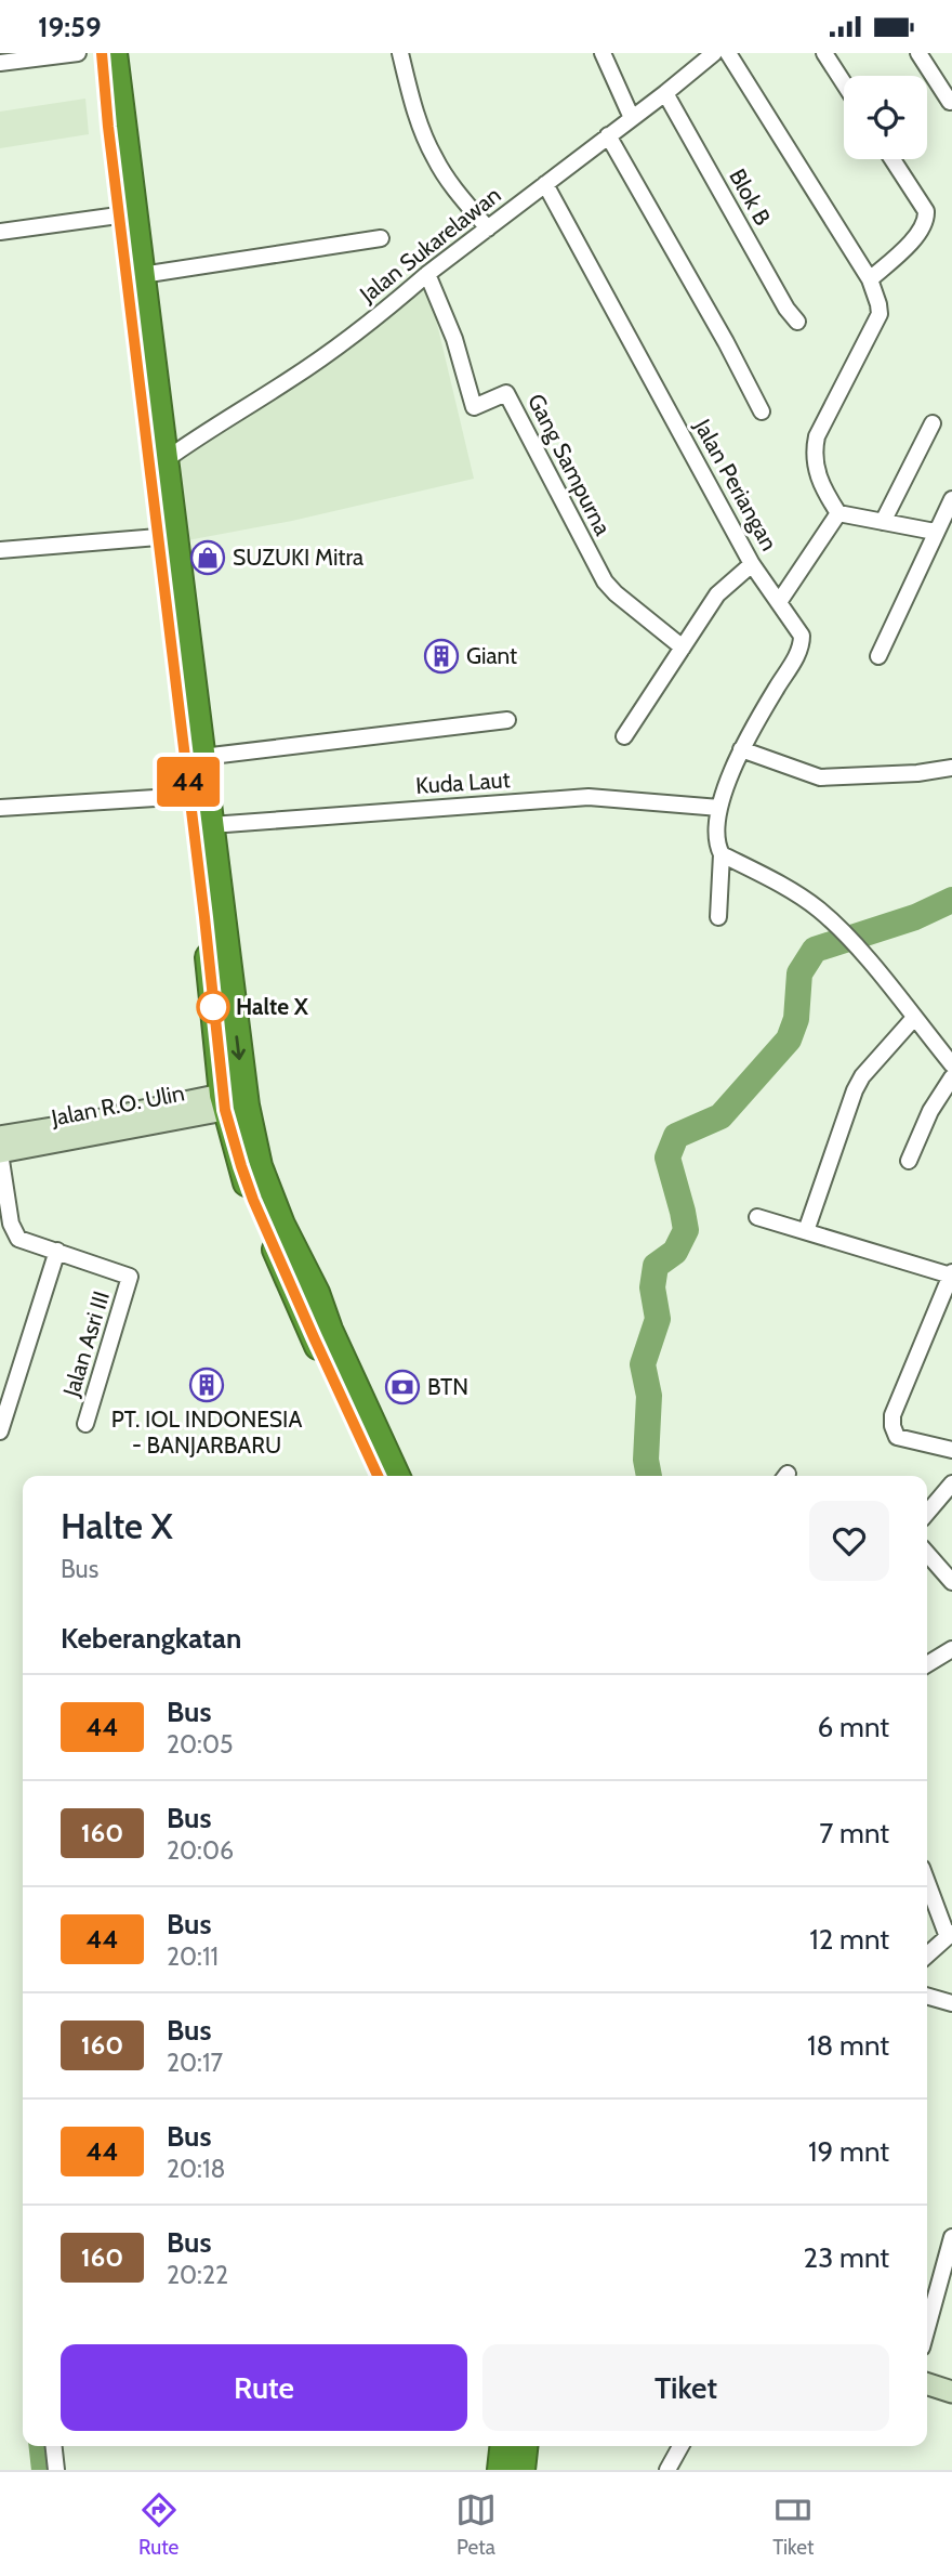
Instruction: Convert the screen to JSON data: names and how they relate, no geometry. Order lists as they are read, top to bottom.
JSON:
{
  "streets": {
    "main road": ["Jalan R.O. Ulin"],
    "street": [
      "Blok B",
      "Jalan Sukarelawan",
      "Gang Sampurna",
      "Jalan Periangan",
      "Kuda Laut",
      "Jalan Asri III"
    ]
  },
  "crossings": [
    ["Blok B", "Jalan Sukarelawan"],
    ["Jalan Sukarelawan", "Gang Sampurna"],
    ["Jalan Sukarelawan", "Jalan Periangan"],
    ["Jalan Periangan", "Kuda Laut"]
  ],
  "places": {
    "shop": ["SUZUKI Mitra"],
    "building": ["Giant", "PT. IOL INDONESIA - BANJARBARU"],
    "other": ["Halte X"],
    "bank": ["BTN"]
  },
  "lines": ["bus line 44"],
  "page": {
    "status": "19:59",
    "on_map": "44",
    "heading": [
      ["Halte X", "Bus"],
      "Keberangkatan"
    ],
    "list": [
      {
        "mark": "44",
        "name": "Bus",
        "note": "20:05",
        "value": "6 mnt"
      },
      {
        "mark": "160",
        "name": "Bus",
        "note": "20:06",
        "value": "7 mnt"
      },
      {
        "mark": "44",
        "name": "Bus",
        "note": "20:11",
        "value": "12 mnt"
      },
      {
        "mark": "160",
        "name": "Bus",
        "note": "20:17",
        "value": "18 mnt"
      },
      {
        "mark": "44",
        "name": "Bus",
        "note": "20:18",
        "value": "19 mnt"
      },
      {
        "mark": "160",
        "name": "Bus",
        "note": "20:22",
        "value": "23 mnt"
      }
    ],
    "buttons": ["Rute", "Tiket"],
    "tabs": ["Rute", "Peta", "Tiket"]
  }
}
